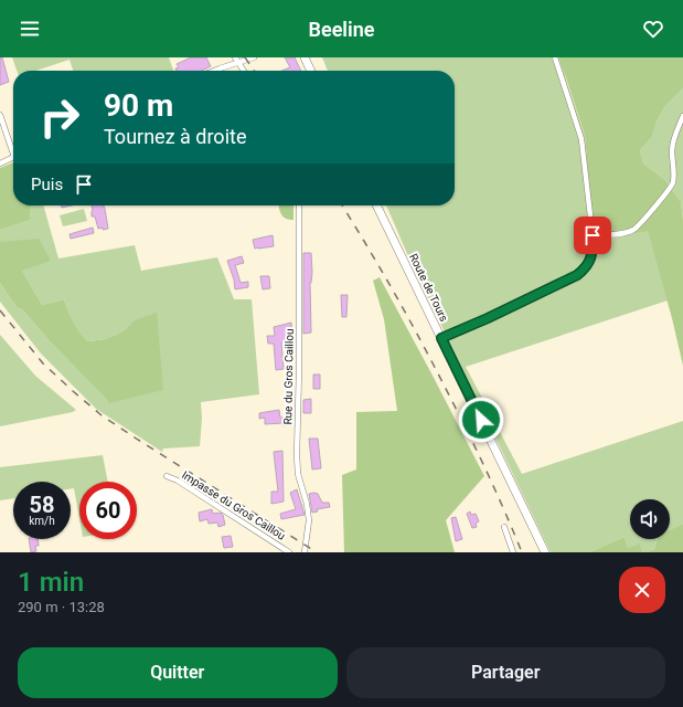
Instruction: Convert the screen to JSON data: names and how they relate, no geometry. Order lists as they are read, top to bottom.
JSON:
{
  "streets": {
    "main road": ["Route de Tours"],
    "street": ["Rue du Gros Caillou", "Impasse du Gros Caillou"]
  },
  "page": {
    "header": "Beeline",
    "turn": ["90 m", "Tournez à droite"],
    "then": "Puis",
    "speed": "58 km/h",
    "limit": "60",
    "heading": ["1 min", "290 m · 13:28"],
    "buttons": ["Quitter", "Partager"]
  }
}
